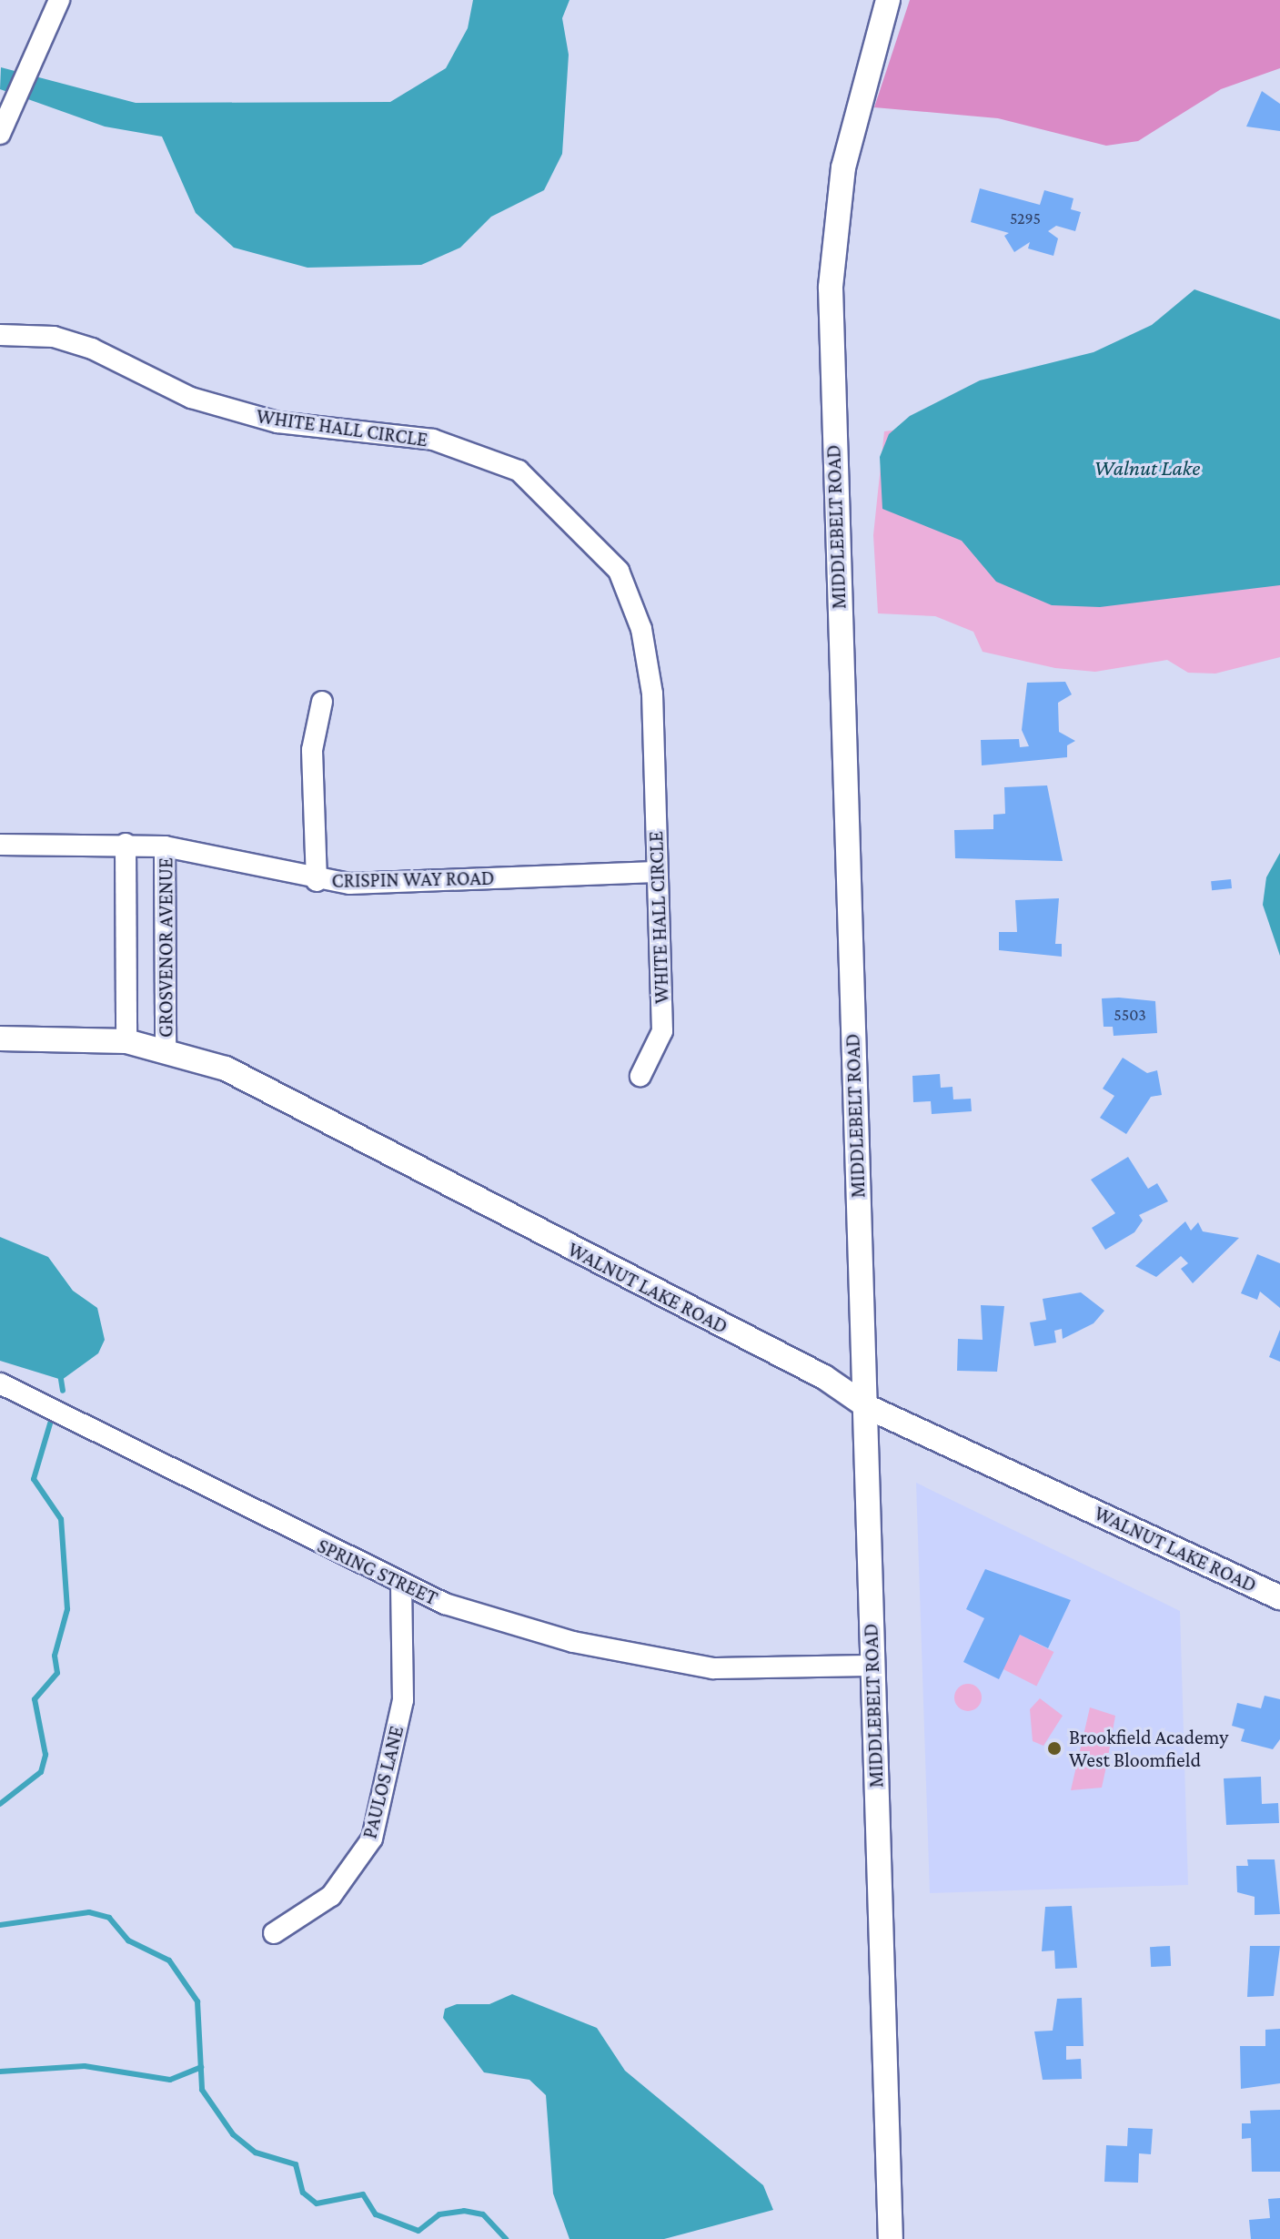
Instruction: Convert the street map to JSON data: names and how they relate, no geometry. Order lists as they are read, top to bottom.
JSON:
{
  "streets": {
    "street": [
      "WHITE HALL CIRCLE",
      "MIDDLEBELT ROAD",
      "CRISPIN WAY ROAD",
      "GROSVENOR AVENUE",
      "WALNUT LAKE ROAD",
      "SPRING STREET",
      "PAULOS LANE"
    ]
  },
  "crossings": [
    ["WHITE HALL CIRCLE", "CRISPIN WAY ROAD"],
    ["MIDDLEBELT ROAD", "WALNUT LAKE ROAD"],
    ["MIDDLEBELT ROAD", "SPRING STREET"],
    ["CRISPIN WAY ROAD", "GROSVENOR AVENUE"],
    ["GROSVENOR AVENUE", "WALNUT LAKE ROAD"],
    ["SPRING STREET", "PAULOS LANE"]
  ],
  "water": ["Walnut Lake"],
  "places": ["Brookfield Academy West Bloomfield"],
  "house_numbers": ["5295", "5503"]
}
